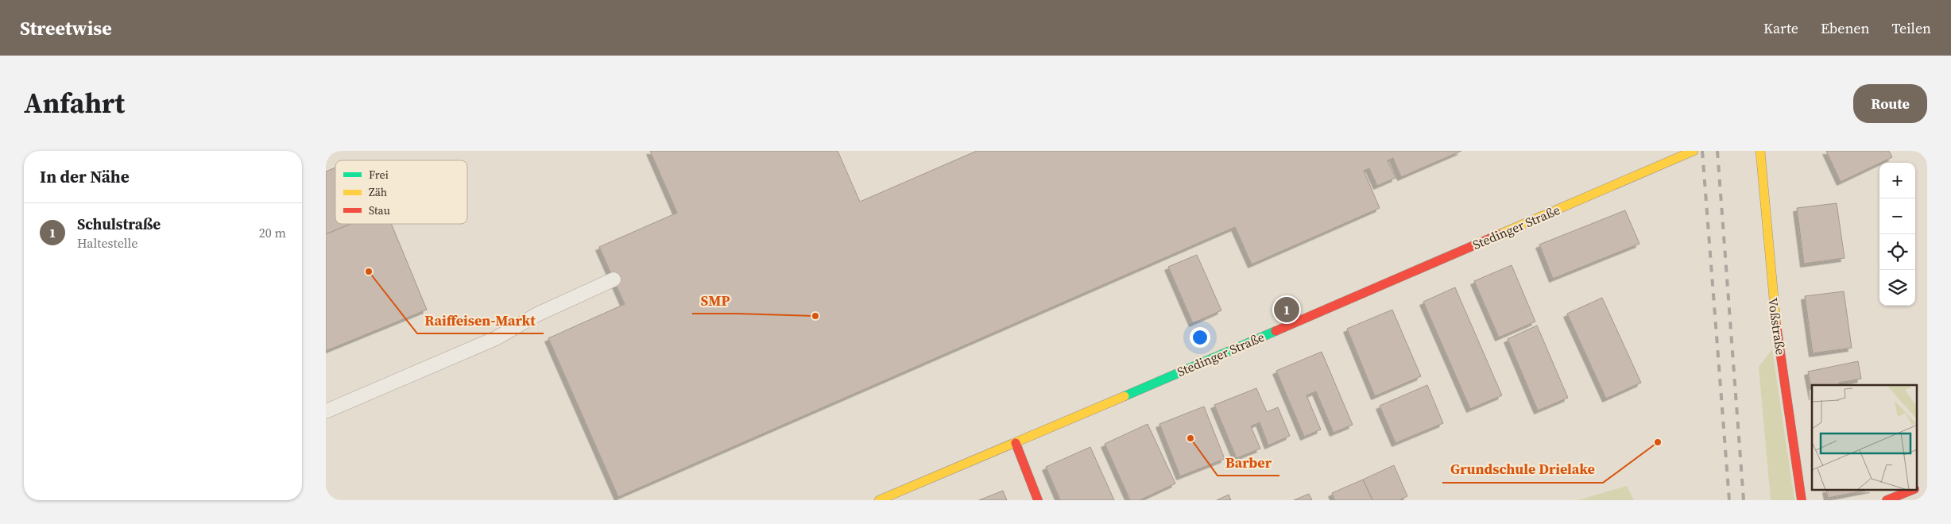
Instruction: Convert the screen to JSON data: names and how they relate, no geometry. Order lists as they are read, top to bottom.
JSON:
{
  "streets": {
    "main road": ["Stedinger Straße", "Voßstraße"]
  },
  "places": [
    "Raiffeisen-Markt",
    "SMP",
    "Barber",
    "Grundschule Drielake"
  ],
  "legend": ["Frei", "Zäh", "Stau"],
  "page": {
    "header": "Streetwise",
    "nav": ["Karte", "Ebenen", "Teilen"],
    "title": "Anfahrt",
    "buttons": "Route",
    "heading": "In der Nähe",
    "map_buttons": ["+", "−"],
    "list": [
      {
        "mark": "1",
        "name": "Schulstraße",
        "note": "Haltestelle",
        "value": "20 m"
      }
    ],
    "pins": "1"
  }
}
